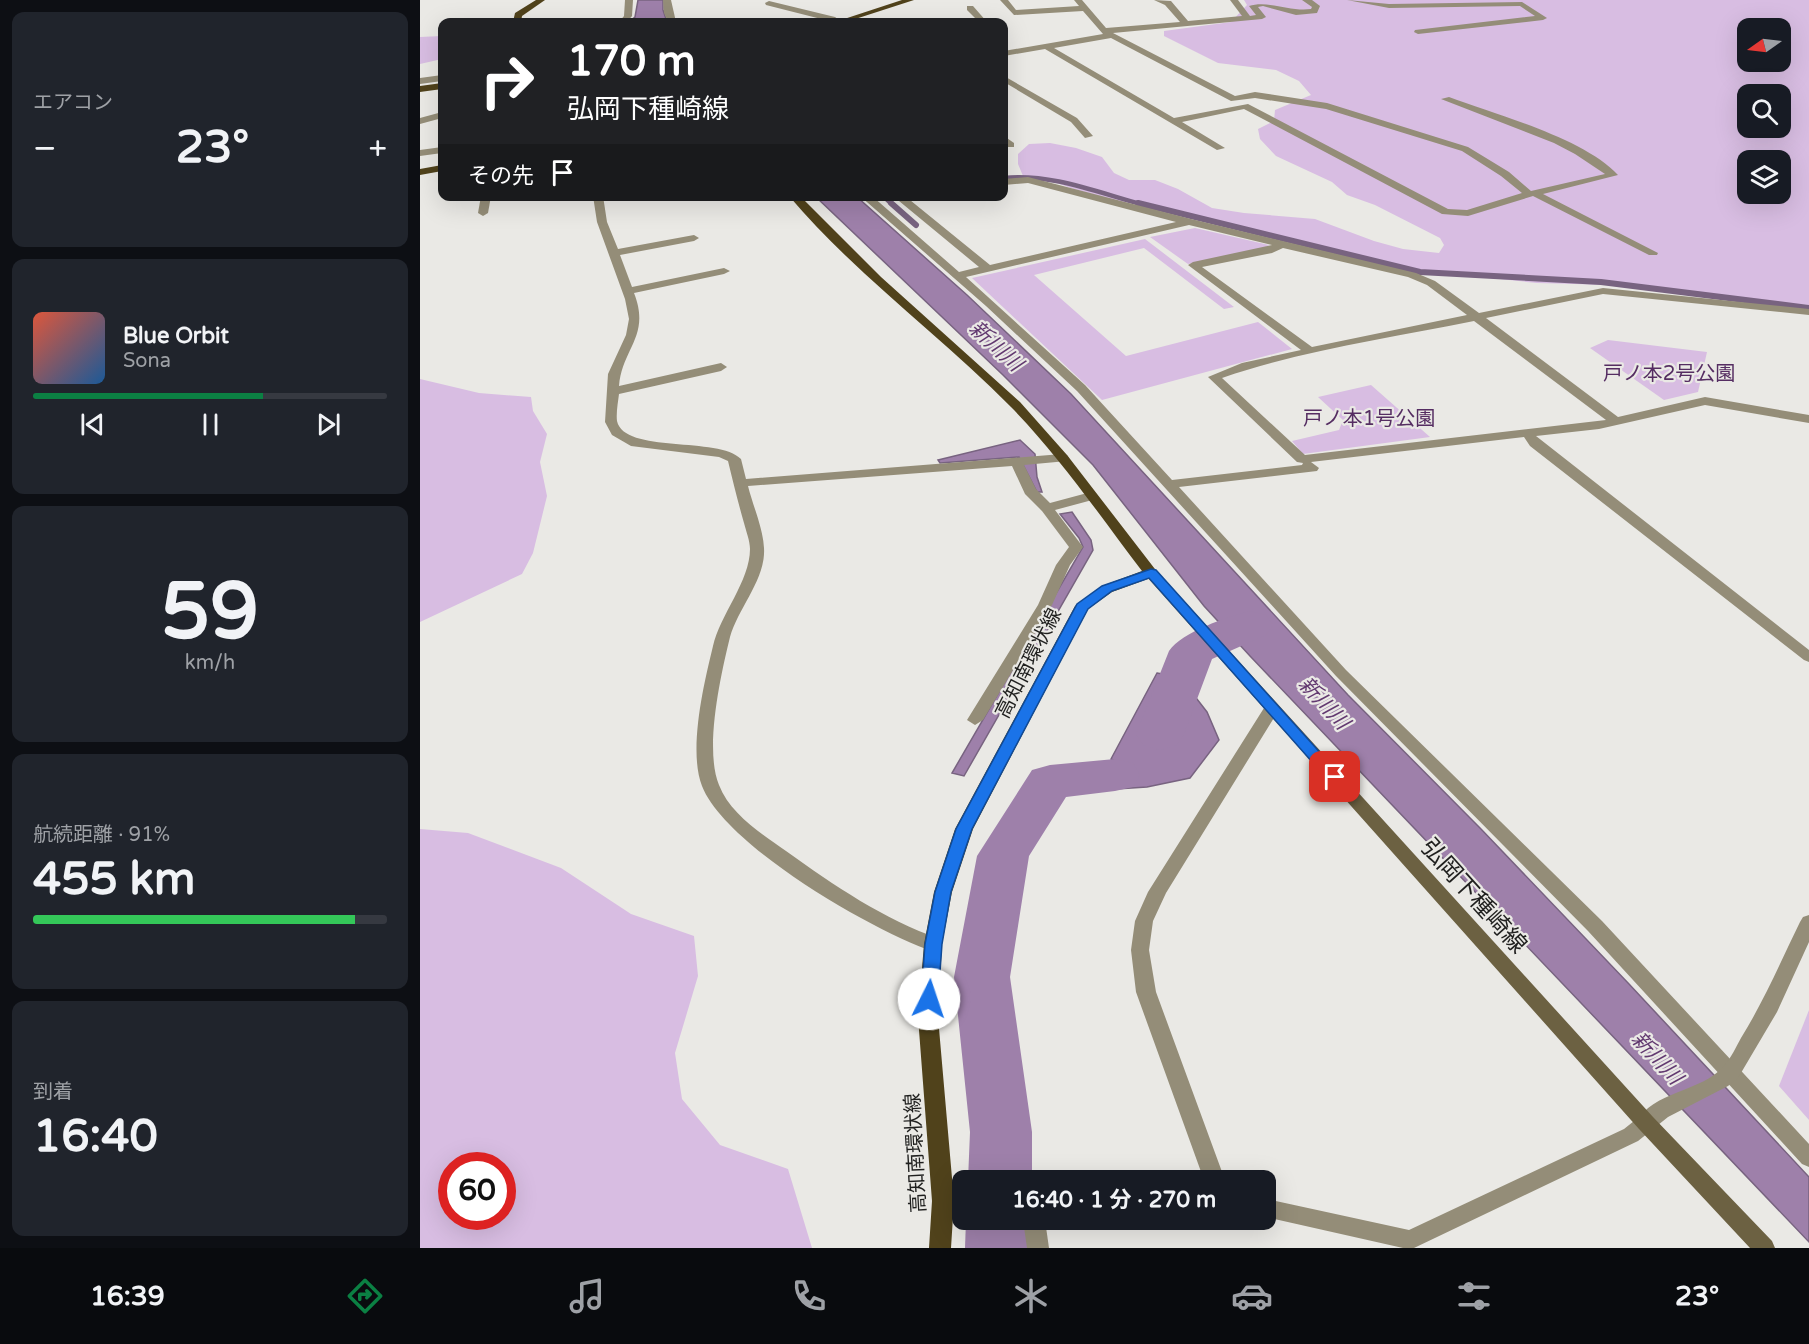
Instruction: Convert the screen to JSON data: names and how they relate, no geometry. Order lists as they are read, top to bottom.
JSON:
{
  "streets": {
    "main road": ["高知南環状線", "弘岡下種崎線"]
  },
  "crossings": [
    ["高知南環状線", "弘岡下種崎線"]
  ],
  "water": ["新川川"],
  "parks": ["戸ノ本2号公園", "戸ノ本1号公園"],
  "north": "left",
  "page": {
    "tile": [
      "エアコン",
      ["59", "km/h"],
      ["航続距離 · 91%", "455 km"],
      ["到着", "16:40"]
    ],
    "turn": ["170 m", "弘岡下種崎線"],
    "heat": ["−", "23°", "+"],
    "then": "その先",
    "song": ["Blue Orbit", "Sona"],
    "limit": "60",
    "trip": "16:40 · 1 分 · 270 m",
    "tabs": ["16:39", "23°"]
  }
}
